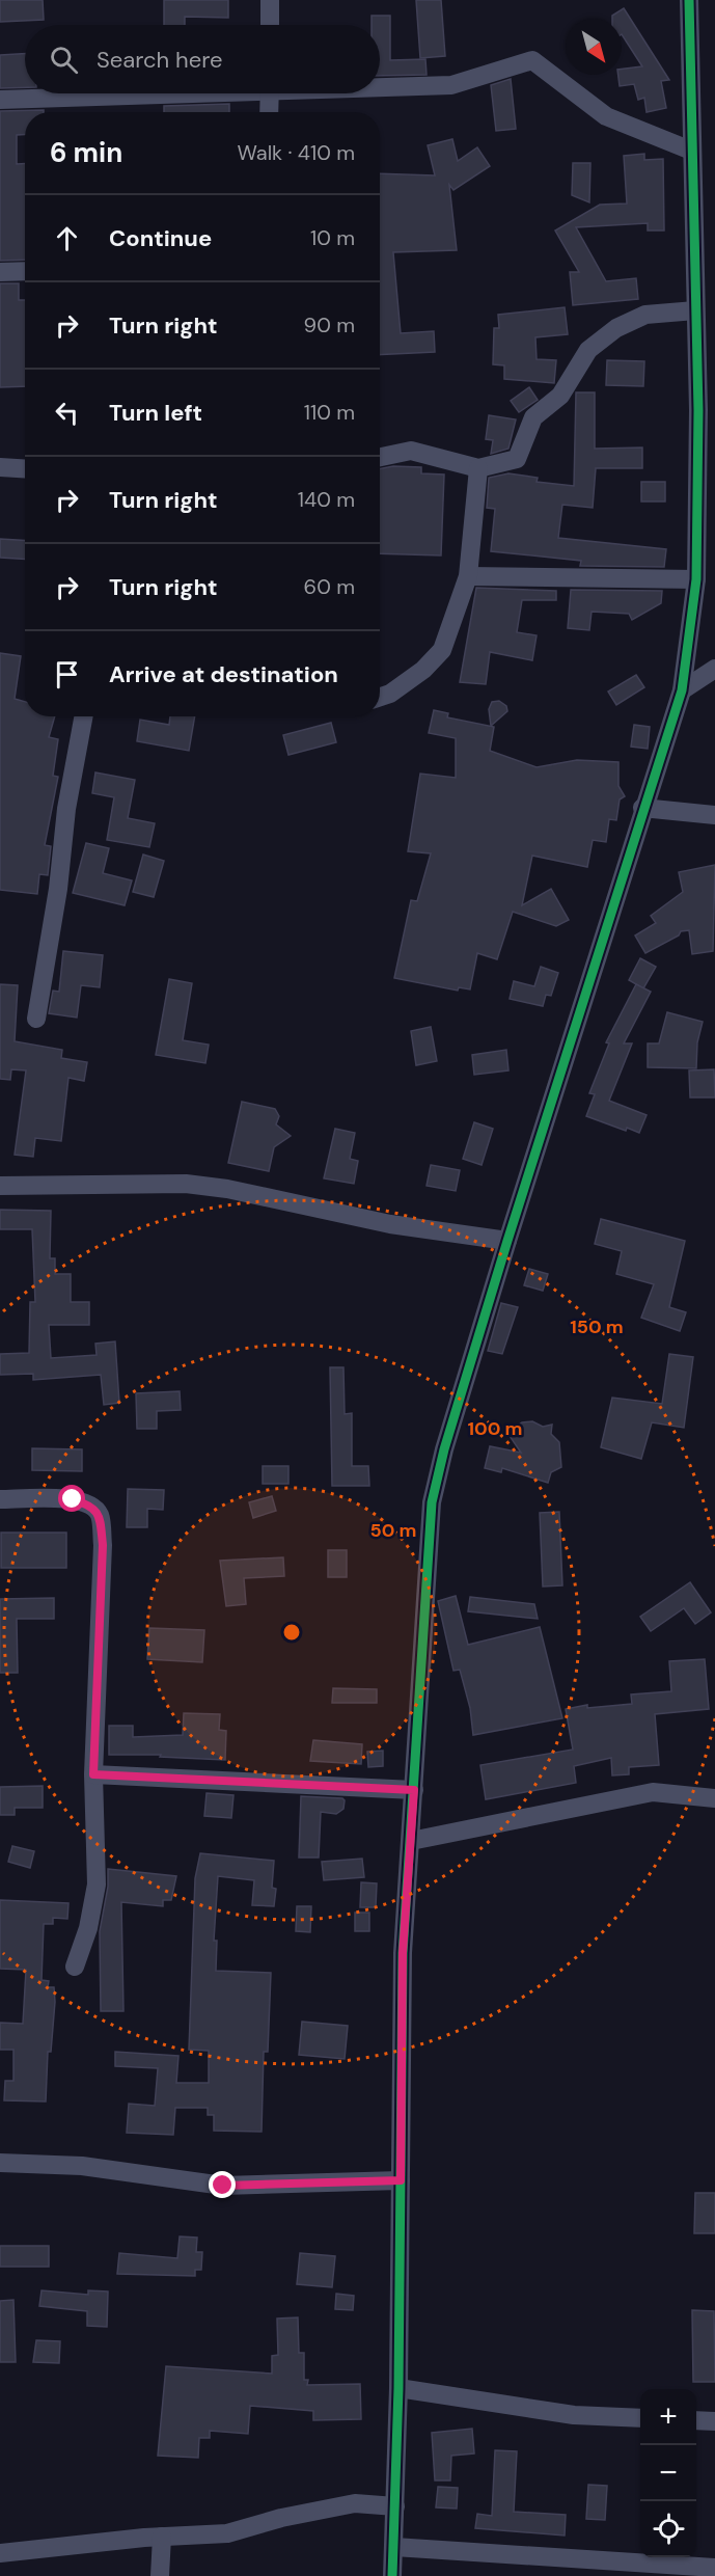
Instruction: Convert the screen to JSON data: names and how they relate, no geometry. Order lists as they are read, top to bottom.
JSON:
{
  "north": "bottom right",
  "page": {
    "search": "Search here",
    "heading": ["6 min", "Walk · 410 m"],
    "list": [
      ["Continue", "10 m"],
      ["Turn right", "90 m"],
      ["Turn left", "110 m"],
      ["Turn right", "140 m"],
      ["Turn right", "60 m"],
      "Arrive at destination"
    ],
    "map_buttons": ["+", "−"]
  },
  "rings": ["150 m", "100 m", "50 m"]
}
